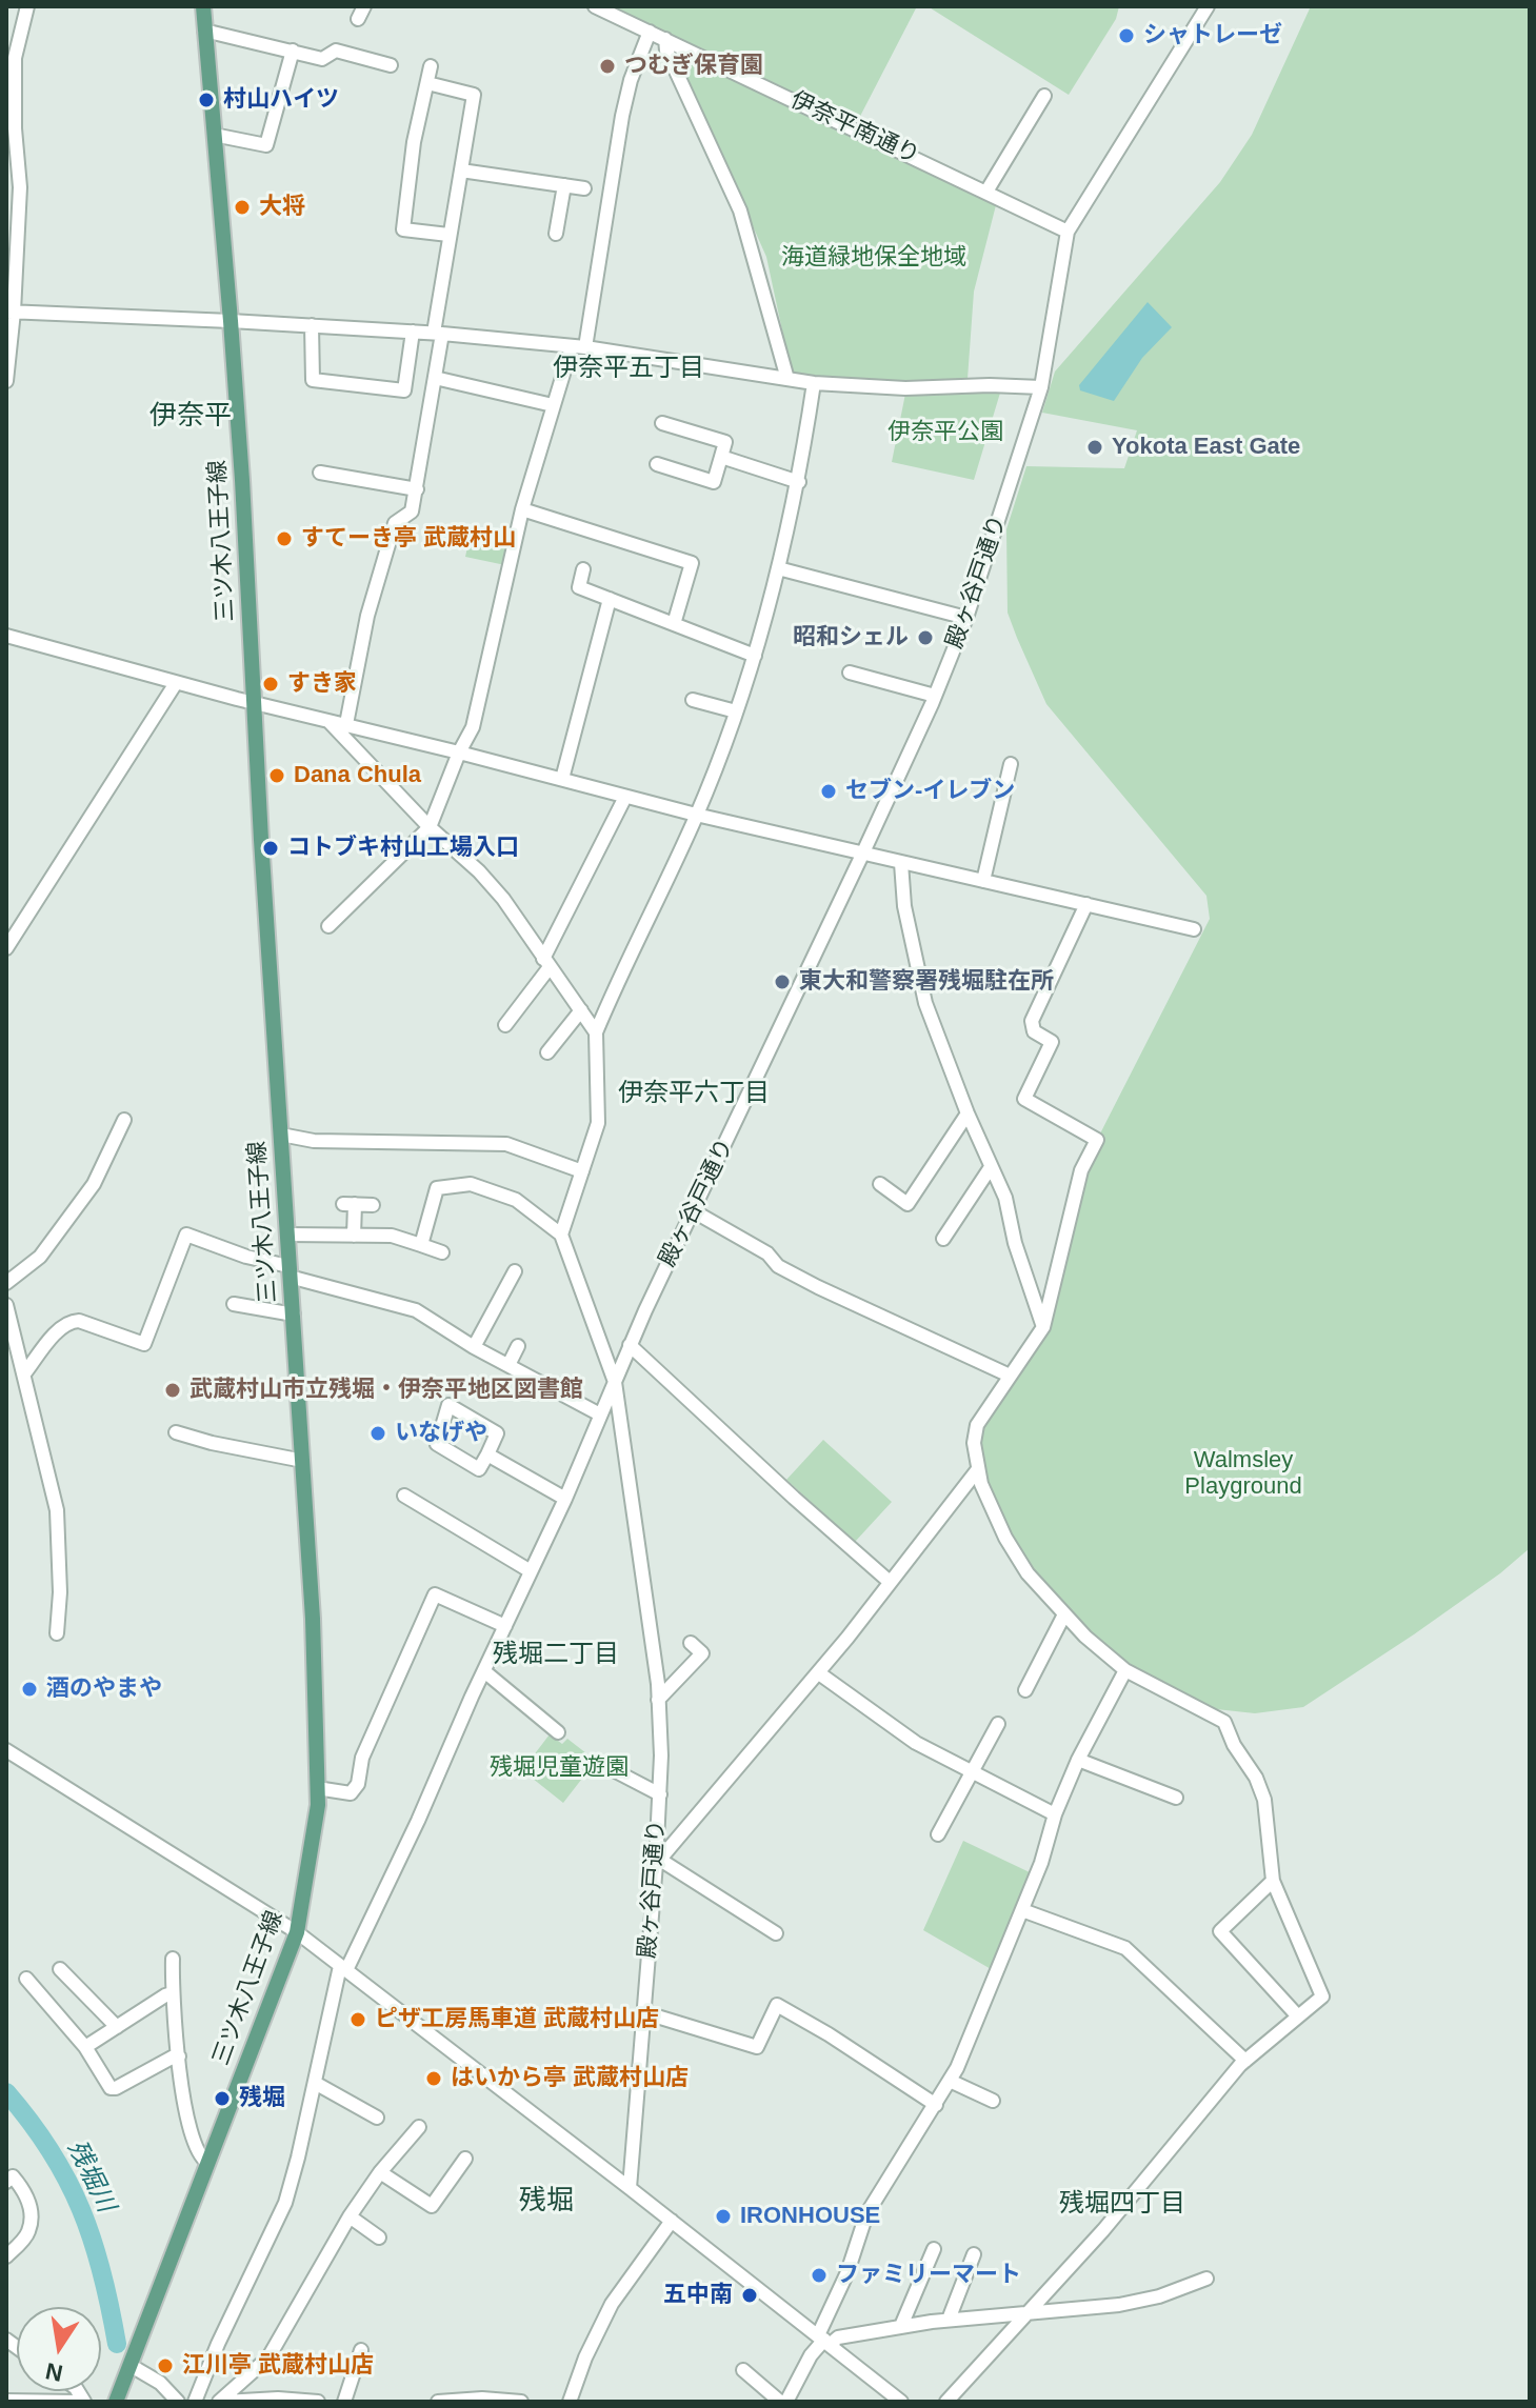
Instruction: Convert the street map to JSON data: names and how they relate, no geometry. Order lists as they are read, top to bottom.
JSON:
{
  "streets": {
    "main road": ["三ツ木八王子線"],
    "street": ["伊奈平南通り", "殿ヶ谷戸通り"]
  },
  "crossings": [
    ["伊奈平南通り", "殿ヶ谷戸通り"]
  ],
  "districts": [
    "伊奈平五丁目",
    "伊奈平",
    "伊奈平六丁目",
    "残堀二丁目",
    "残堀",
    "残堀四丁目"
  ],
  "water": ["残堀川"],
  "parks": [
    "海道緑地保全地域",
    "伊奈平公園",
    "Walmsley Playground",
    "残堀児童遊園"
  ],
  "places": [
    "シャトレーゼ",
    "つむぎ保育園",
    "村山ハイツ",
    "大将",
    "Yokota East Gate",
    "すてーき亭 武蔵村山",
    "昭和シェル",
    "すき家",
    "Dana Chula",
    "セブン-イレブン",
    "コトブキ村山工場入口",
    "東大和警察署残堀駐在所",
    "武蔵村山市立残堀・伊奈平地区図書館",
    "いなげや",
    "酒のやまや",
    "ピザ工房馬車道 武蔵村山店",
    "はいから亭 武蔵村山店",
    "残堀",
    "IRONHOUSE",
    "ファミリーマート",
    "五中南",
    "江川亭 武蔵村山店"
  ],
  "north": "bottom"
}
